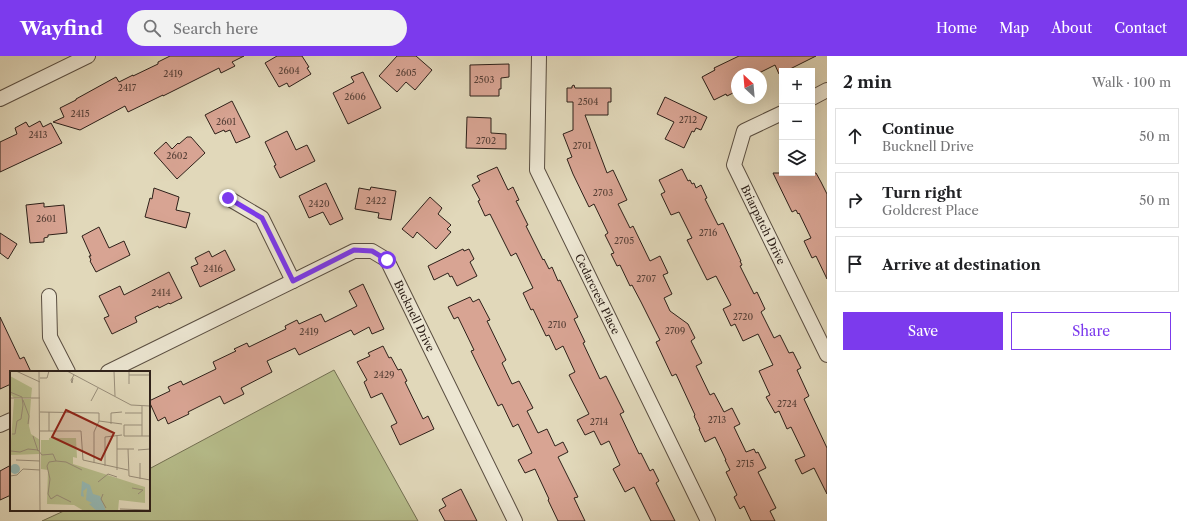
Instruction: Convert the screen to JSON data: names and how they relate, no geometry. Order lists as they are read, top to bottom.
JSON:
{
  "streets": {
    "street": ["Briarpatch Drive", "Cedarcrest Place", "Bucknell Drive"]
  },
  "house_numbers": [
    "2604",
    "2605",
    "2419",
    "2503",
    "2417",
    "2606",
    "2504",
    "2415",
    "2712",
    "2601",
    "2413",
    "2702",
    "2701",
    "2602",
    "2703",
    "2422",
    "2420",
    "2601",
    "2716",
    "2705",
    "2416",
    "2707",
    "2414",
    "2720",
    "2710",
    "2709",
    "2419",
    "2429",
    "2724",
    "2713",
    "2714",
    "2715"
  ],
  "north": "top left",
  "page": {
    "header": "Wayfind",
    "search": "Search here",
    "nav": [
      "Home",
      "Map",
      "About",
      "Contact"
    ],
    "heading": ["2 min", "Walk · 100 m"],
    "map_buttons": ["+", "−"],
    "list": [
      ["Continue", "Bucknell Drive", "50 m"],
      ["Turn right", "Goldcrest Place", "50 m"],
      "Arrive at destination"
    ],
    "buttons": ["Save", "Share"]
  }
}
